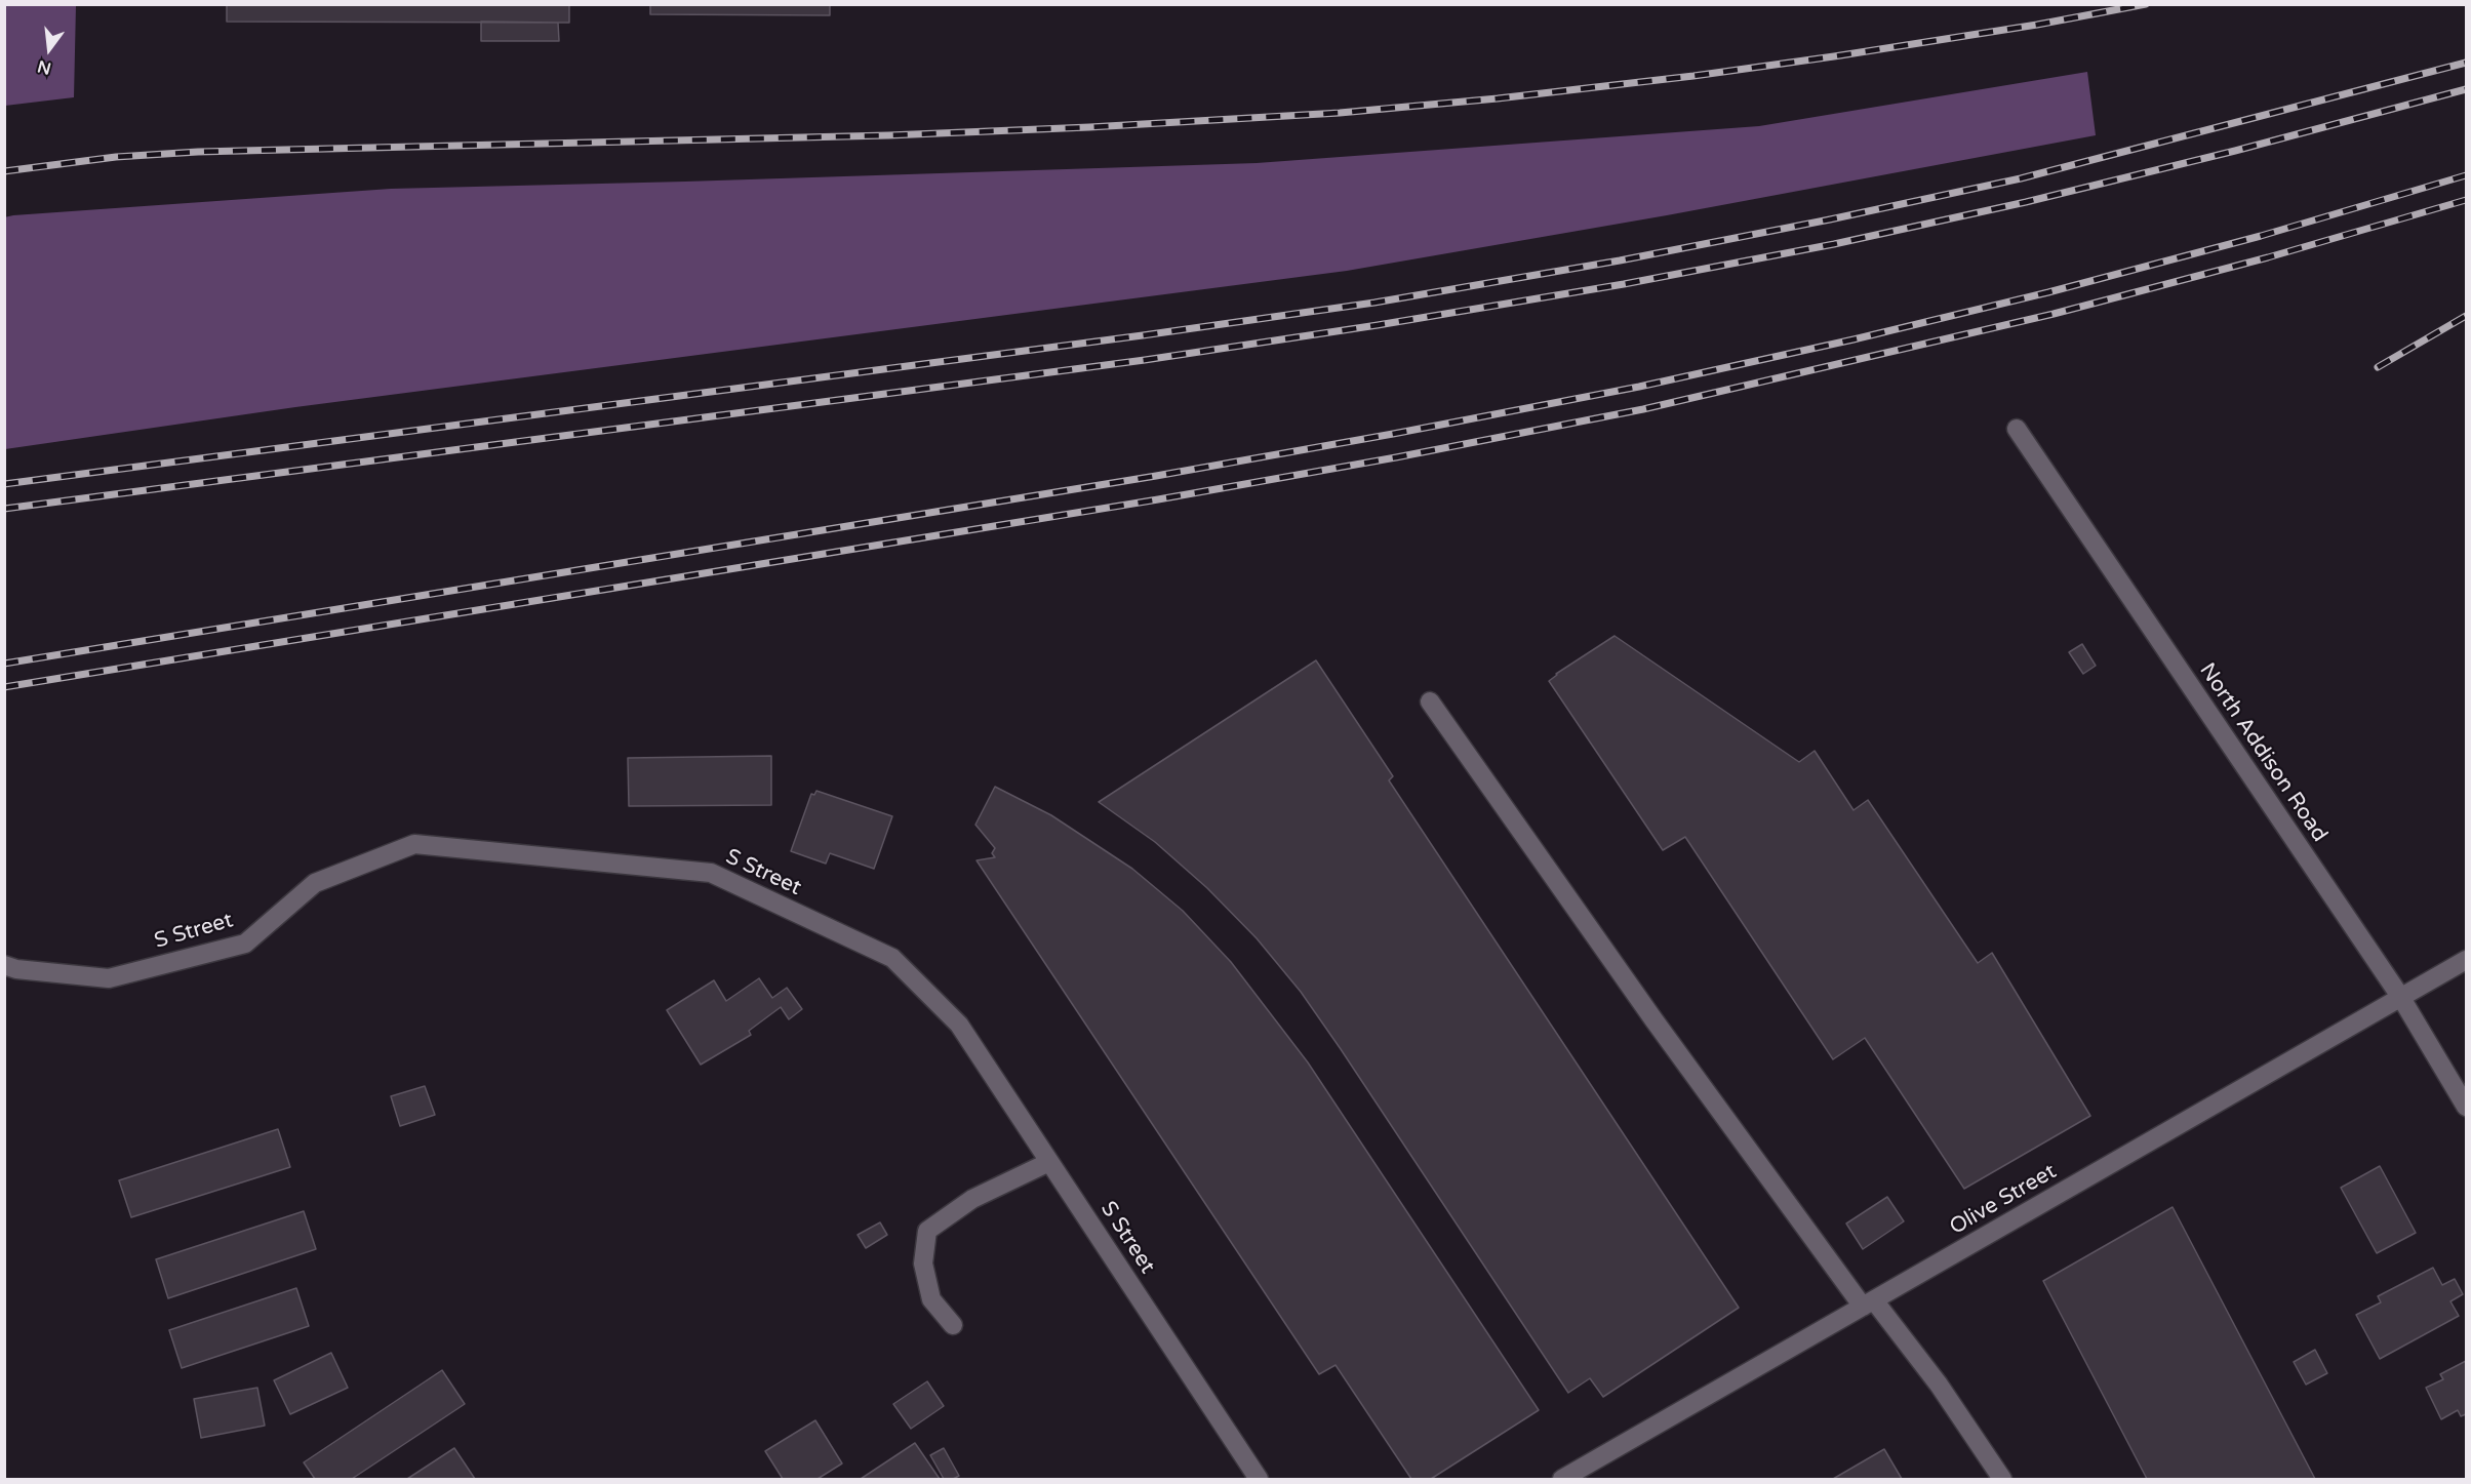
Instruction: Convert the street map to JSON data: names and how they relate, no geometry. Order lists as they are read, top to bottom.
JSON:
{
  "streets": {
    "street": ["North Addison Road", "S Street", "Olive Street"]
  },
  "crossings": [
    ["North Addison Road", "Olive Street"]
  ],
  "north": "bottom"
}
